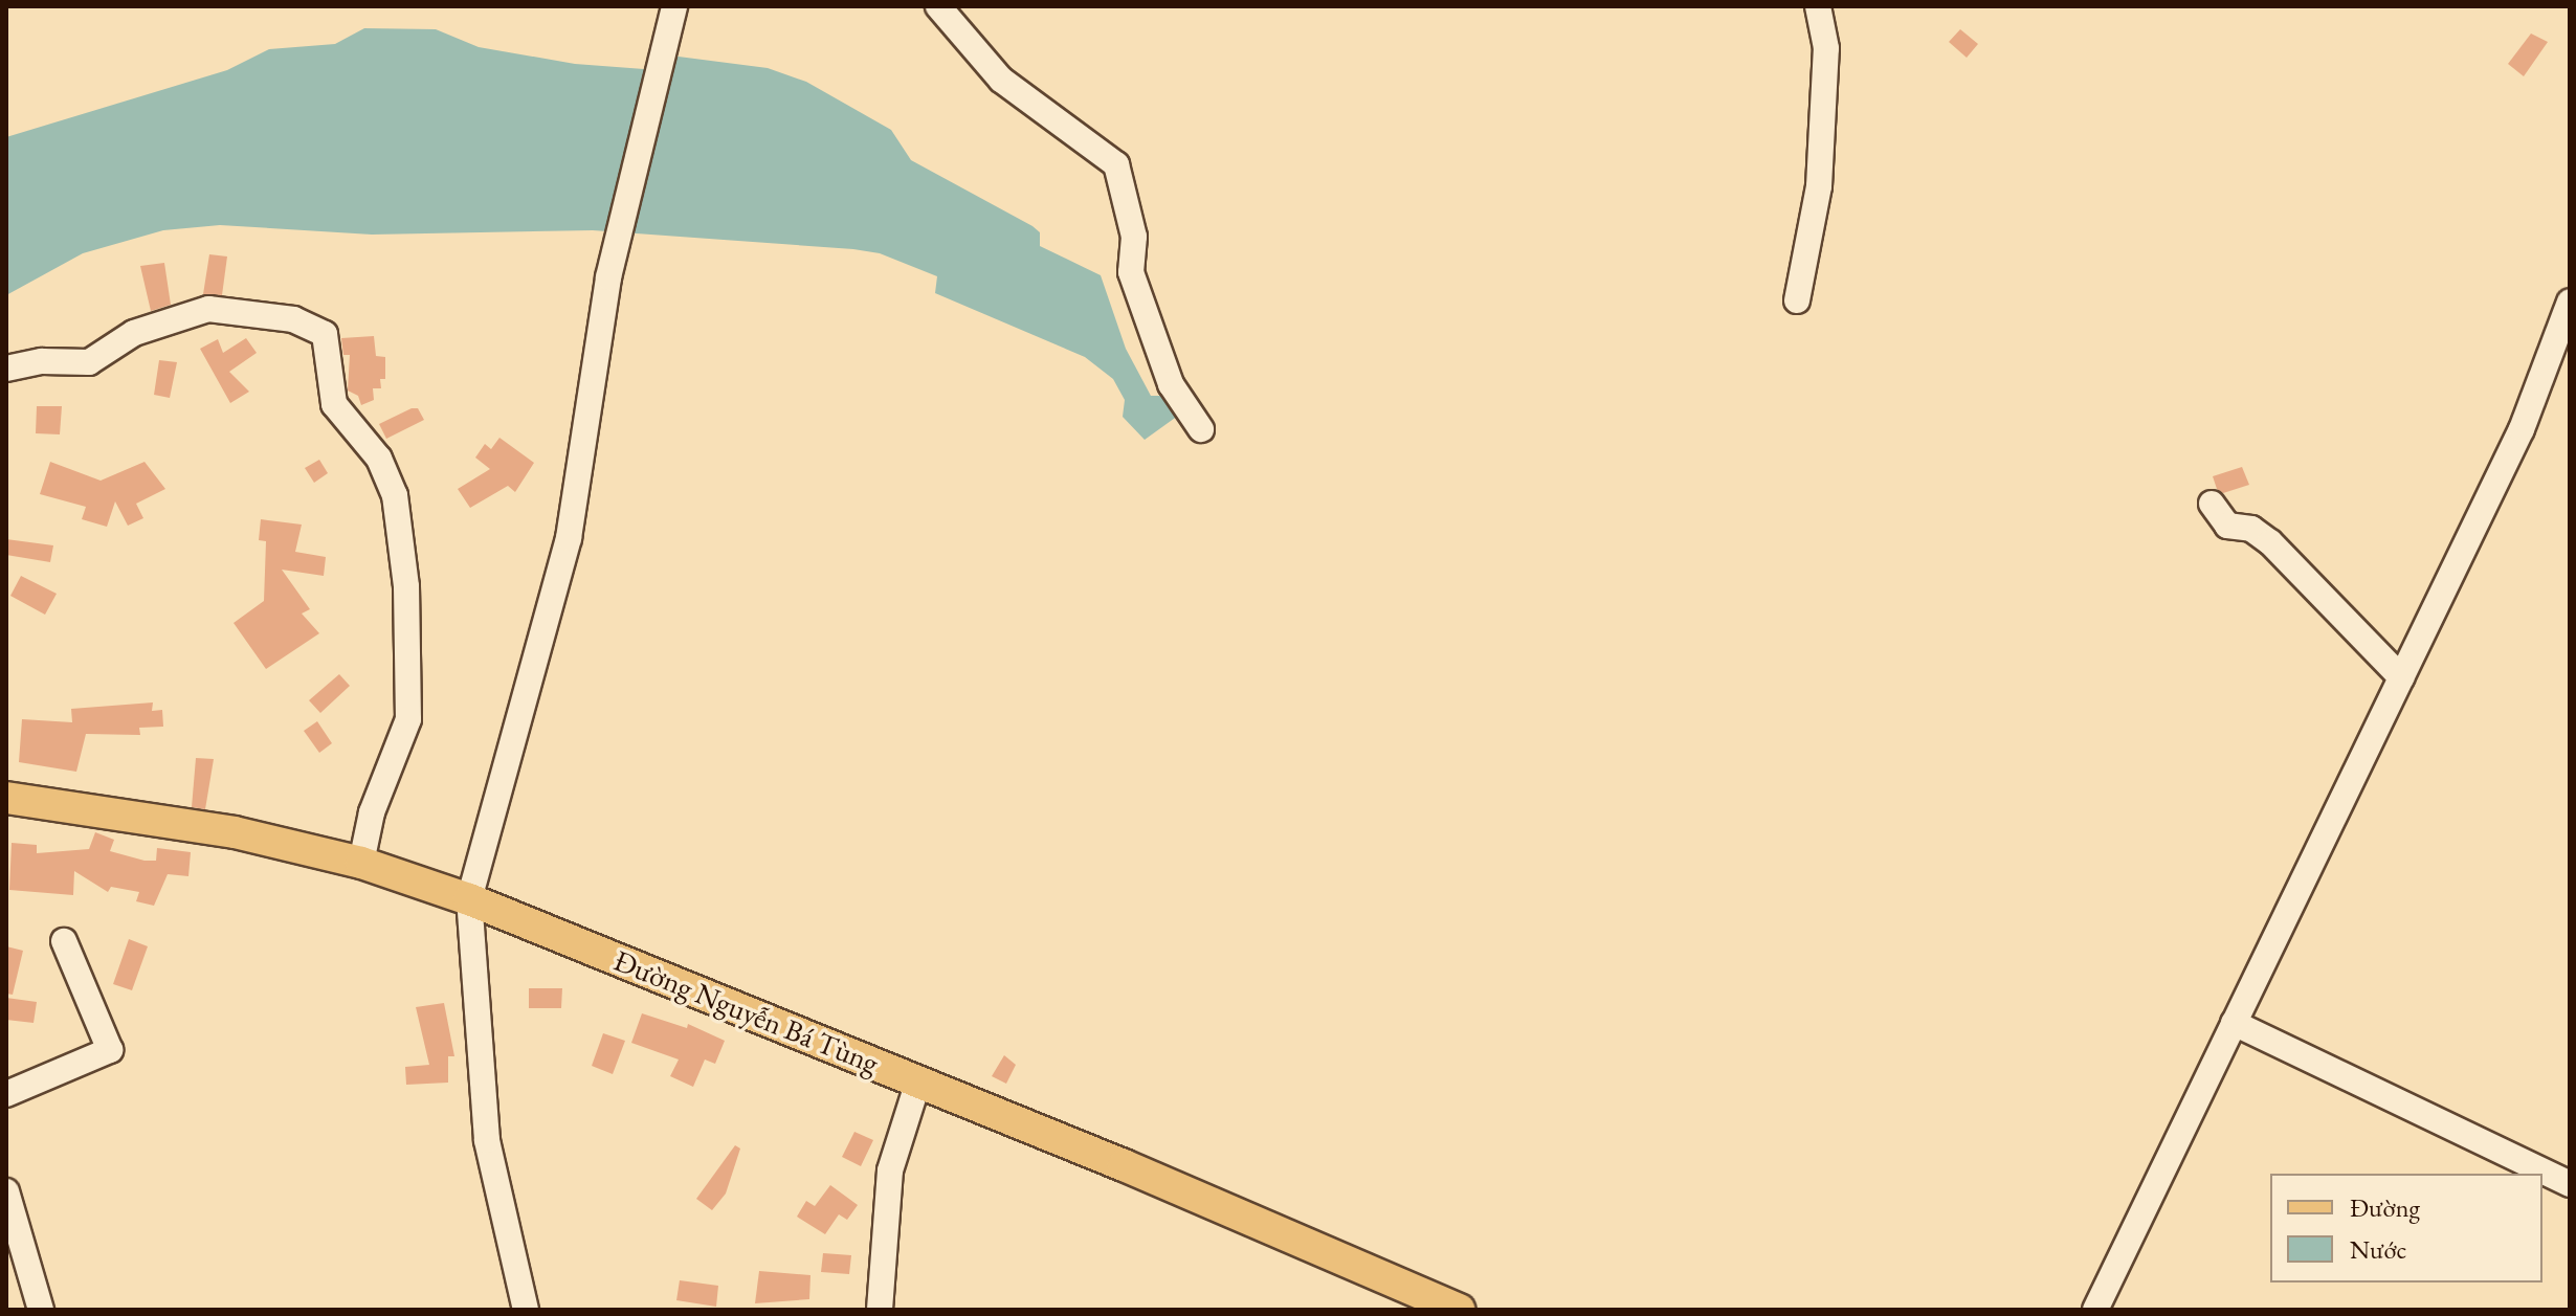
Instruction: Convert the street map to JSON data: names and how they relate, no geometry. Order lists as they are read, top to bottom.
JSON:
{
  "streets": {
    "main road": ["Đường Nguyễn Bá Tùng"]
  },
  "legend": ["Đường", "Nước"]
}
